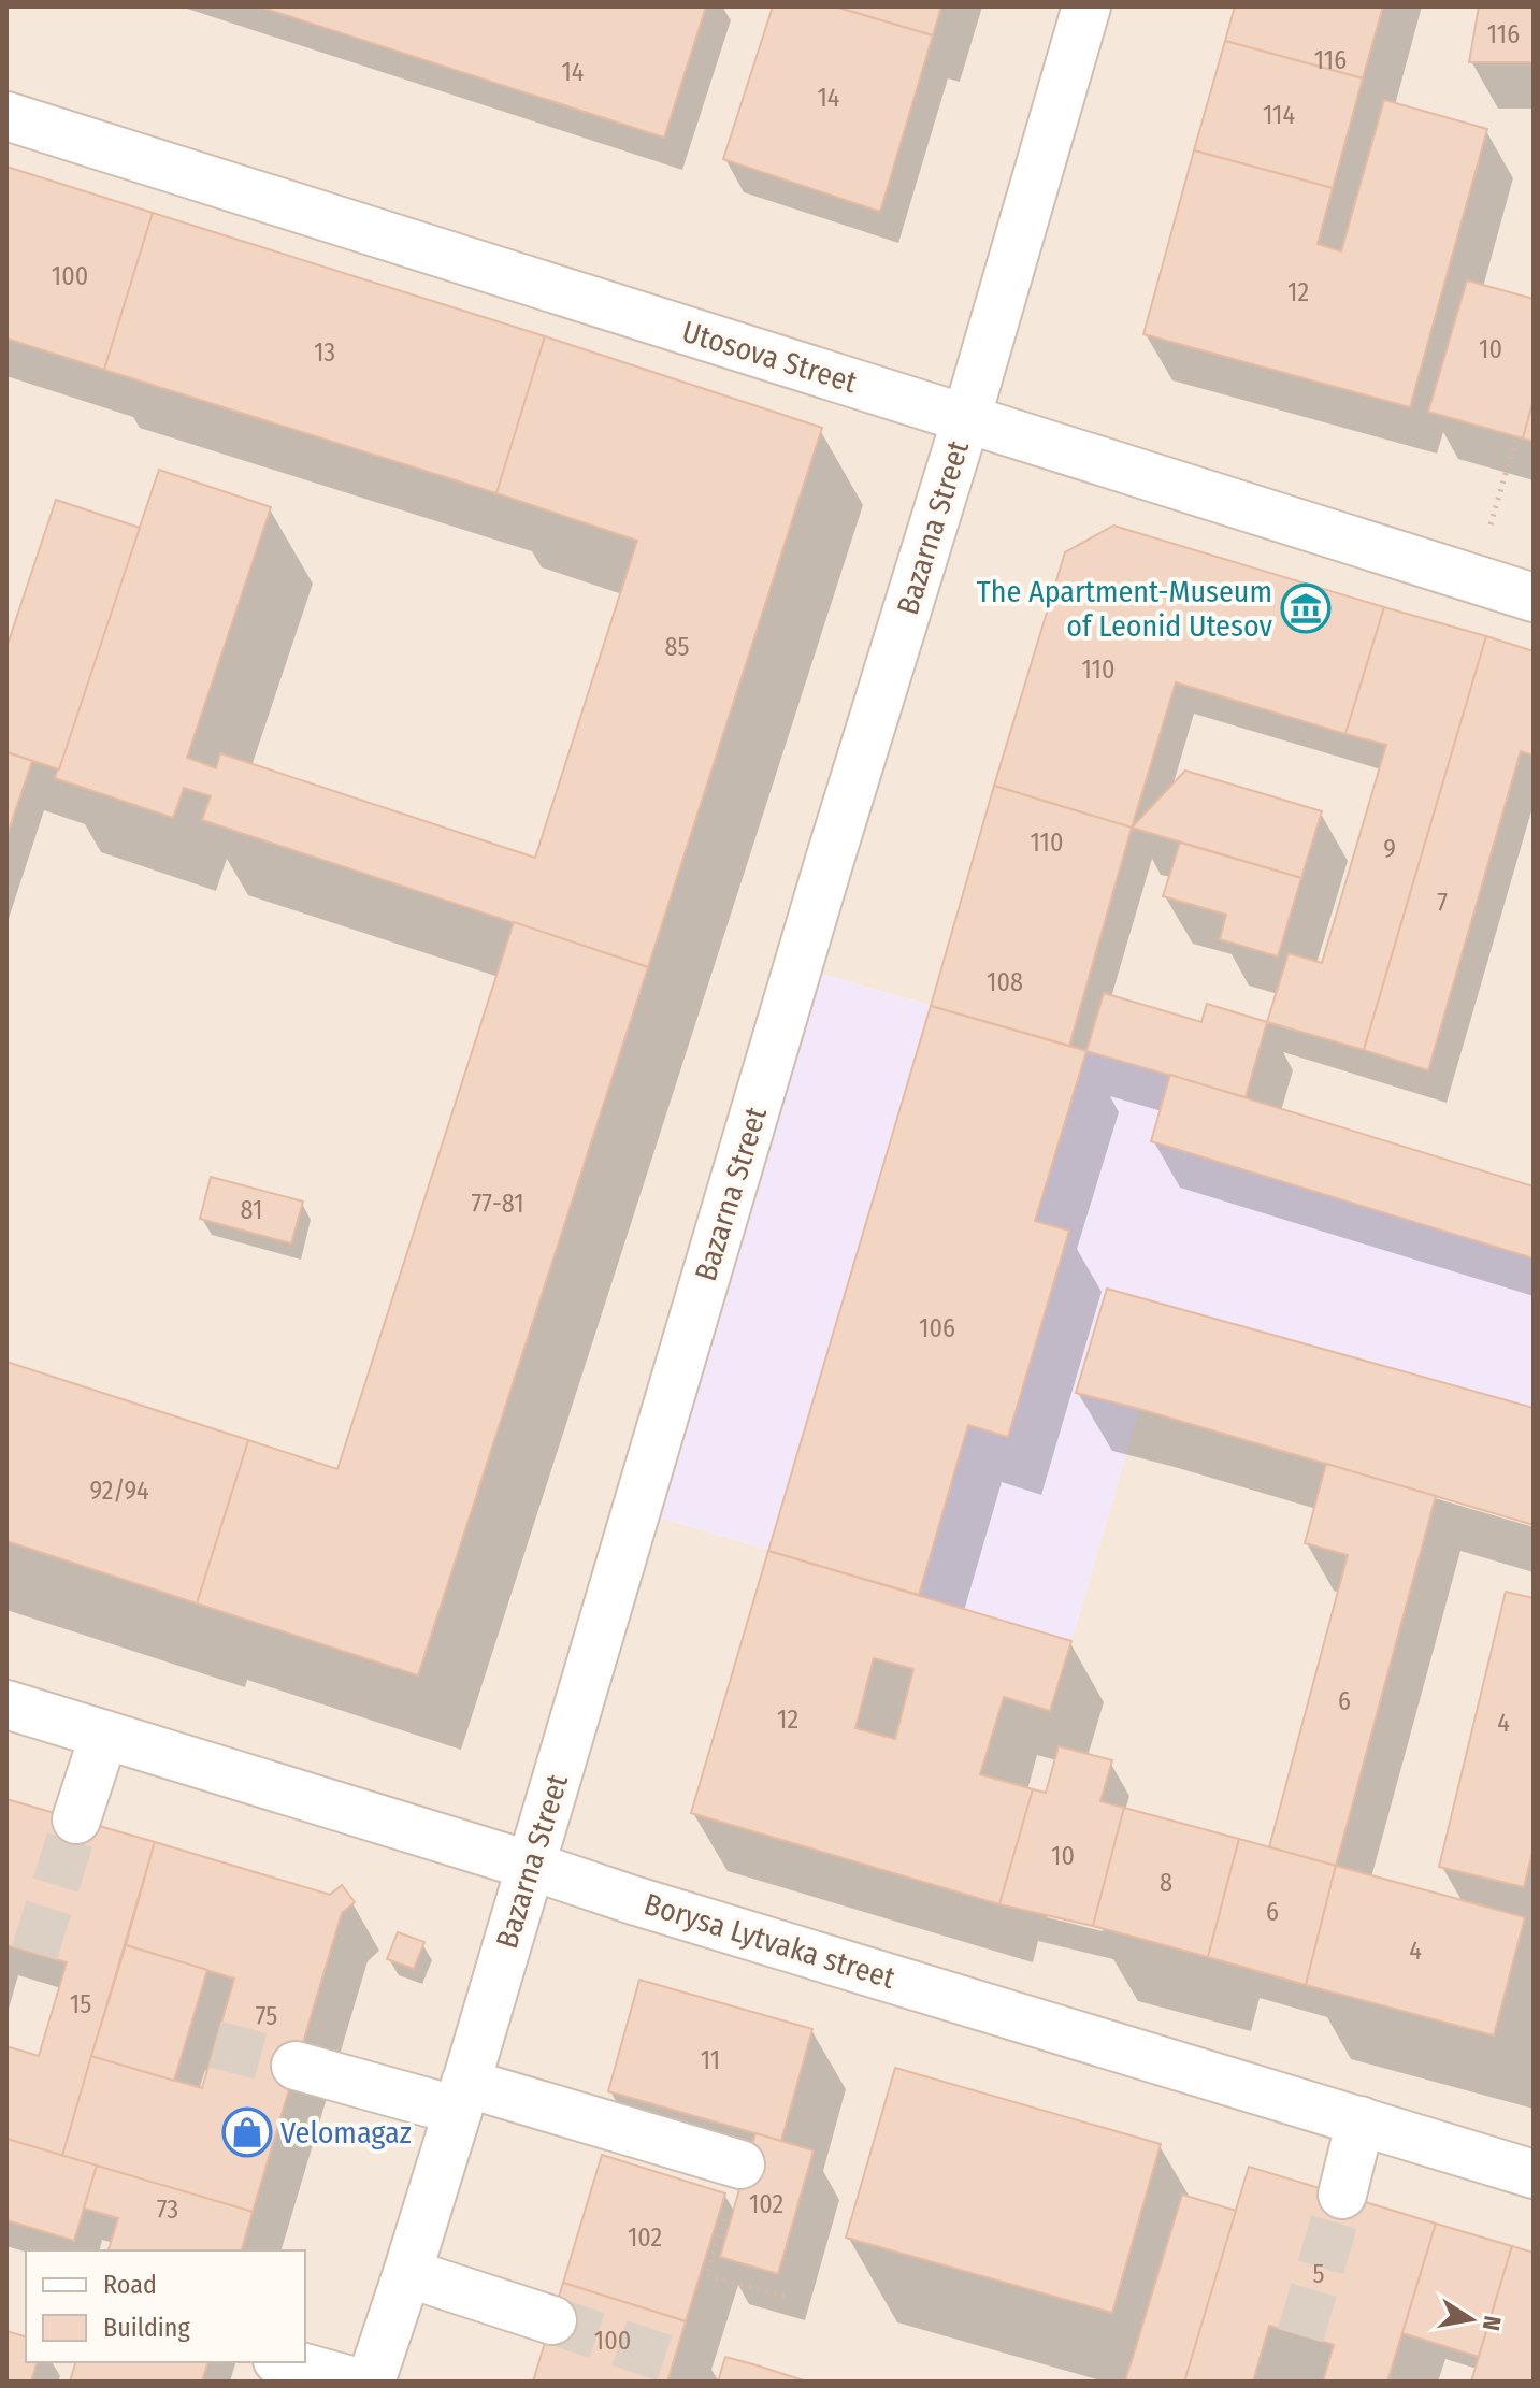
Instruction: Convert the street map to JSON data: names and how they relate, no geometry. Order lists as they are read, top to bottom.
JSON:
{
  "streets": {
    "street": ["Utosova Street", "Bazarna Street", "Borysa Lytvaka street"]
  },
  "crossings": [
    ["Utosova Street", "Bazarna Street"],
    ["Bazarna Street", "Borysa Lytvaka street"]
  ],
  "places": {
    "museum": ["The Apartment-Museum of Leonid Utesov"],
    "shop": ["Velomagaz"]
  },
  "house_numbers": [
    "116",
    "116",
    "14",
    "14",
    "114",
    "100",
    "12",
    "10",
    "13",
    "85",
    "110",
    "110",
    "9",
    "7",
    "108",
    "77-81",
    "81",
    "106",
    "92/94",
    "6",
    "12",
    "4",
    "10",
    "8",
    "6",
    "4",
    "15",
    "75",
    "11",
    "102",
    "73",
    "102",
    "5",
    "100"
  ],
  "legend": ["Road", "Building"],
  "north": "right"
}
